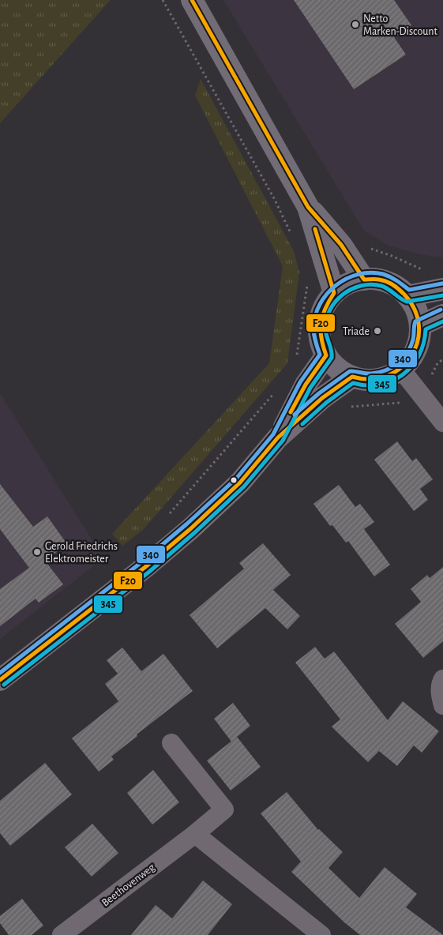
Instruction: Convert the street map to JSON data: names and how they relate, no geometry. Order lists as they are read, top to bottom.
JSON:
{
  "streets": {
    "street": ["Beethovenweg"]
  },
  "places": ["Netto Marken-Discount", "Triade", "Gerold Friedrichs Elektromeister"],
  "lines": ["transit line F20", "transit line 340", "transit line 345"]
}
